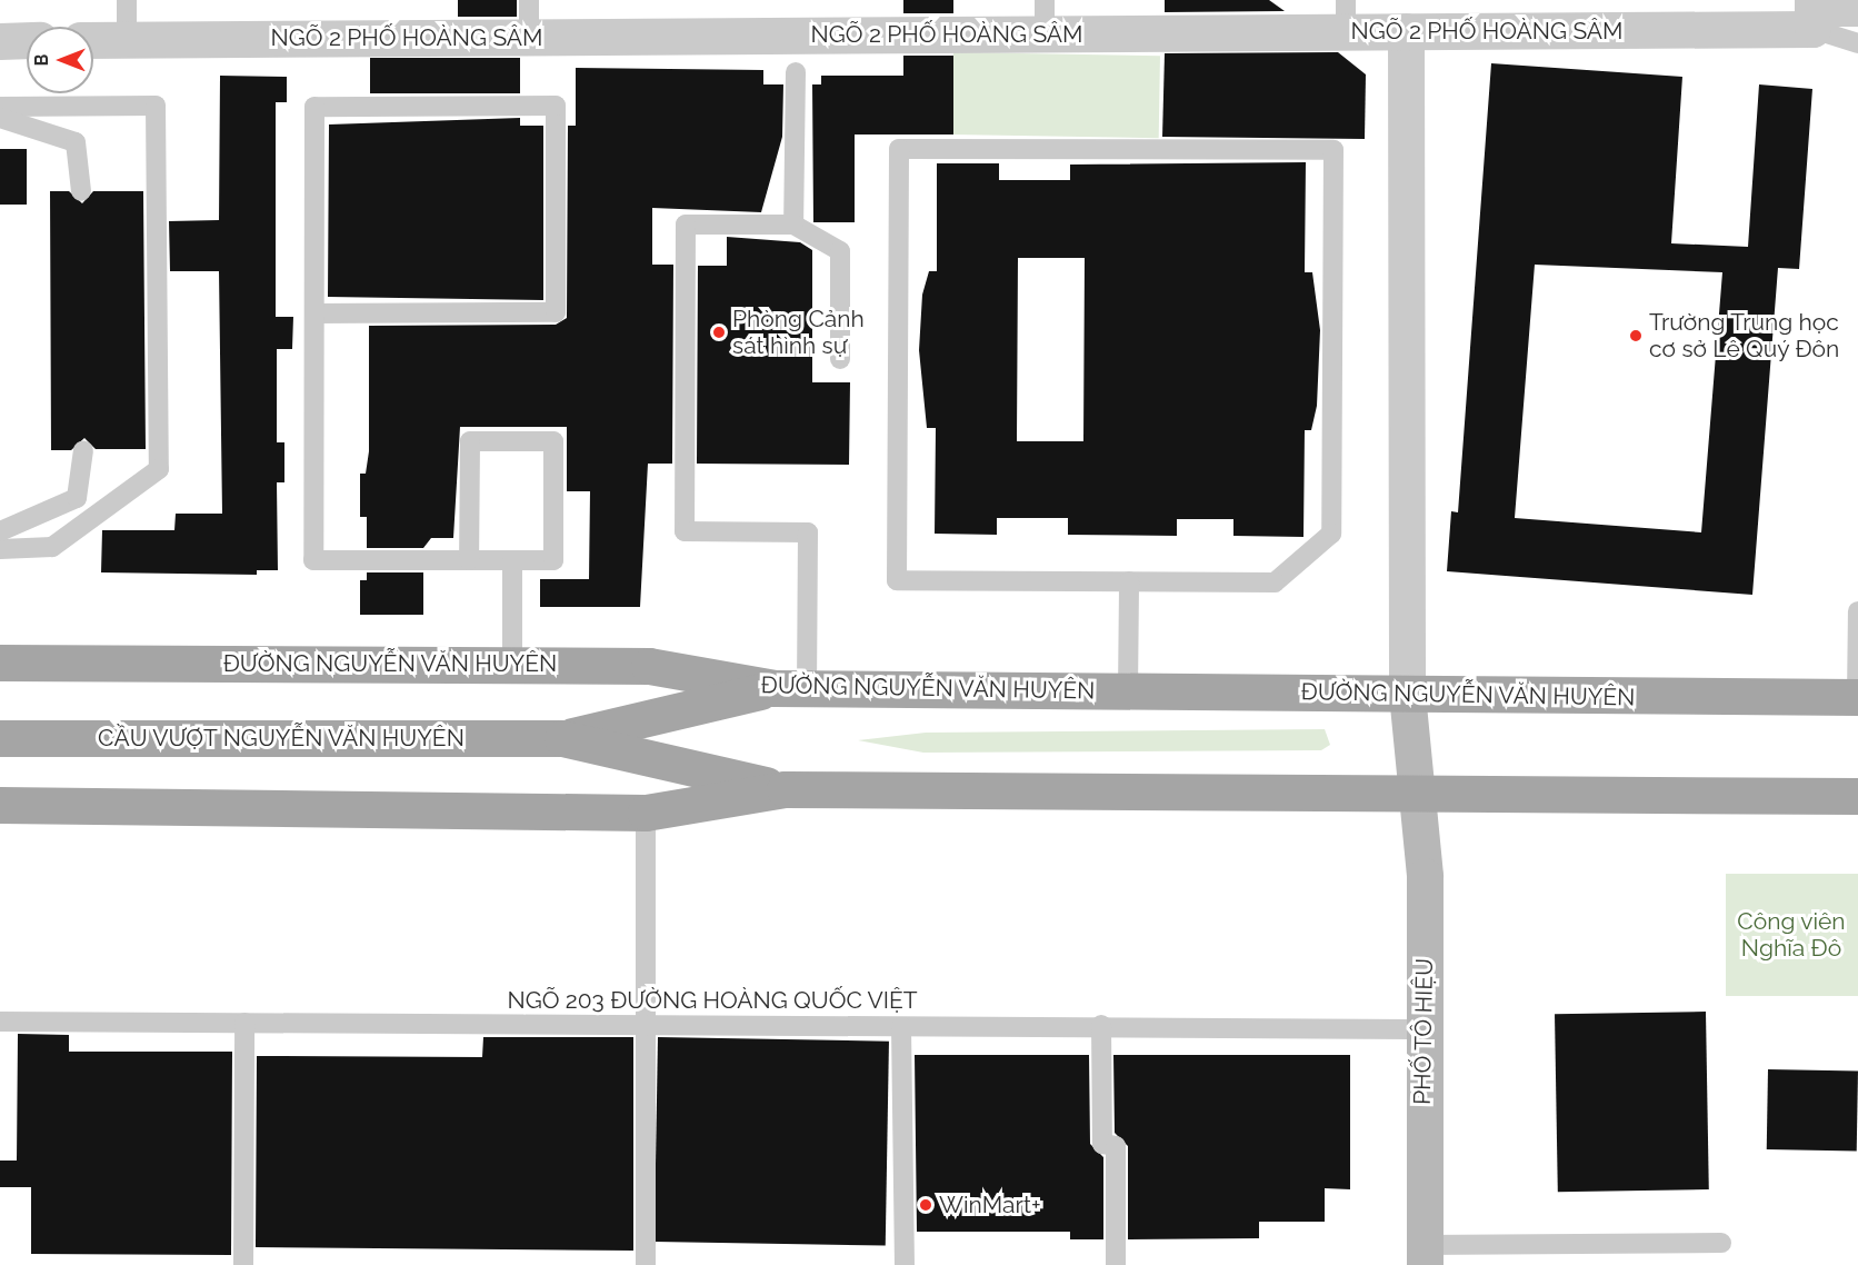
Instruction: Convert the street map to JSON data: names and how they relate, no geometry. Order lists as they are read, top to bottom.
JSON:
{
  "streets": {
    "main road": ["ĐƯỜNG NGUYỄN VĂN HUYÊN", "CẦU VƯỢT NGUYỄN VĂN HUYÊN"],
    "street": ["NGÕ 2 PHỐ HOÀNG SÂM", "PHỐ TÔ HIỆU"],
    "lane": ["NGÕ 203 ĐƯỜNG HOÀNG QUỐC VIỆT"]
  },
  "crossings": [
    ["ĐƯỜNG NGUYỄN VĂN HUYÊN", "CẦU VƯỢT NGUYỄN VĂN HUYÊN"],
    ["ĐƯỜNG NGUYỄN VĂN HUYÊN", "PHỐ TÔ HIỆU"],
    ["NGÕ 203 ĐƯỜNG HOÀNG QUỐC VIỆT", "PHỐ TÔ HIỆU"]
  ],
  "parks": ["Công viên Nghĩa Đô"],
  "places": ["Phòng Cảnh sát hình sự", "Trường Trung học cơ sở Lê Quý Đôn", "WinMart+"],
  "north": "left"
}
